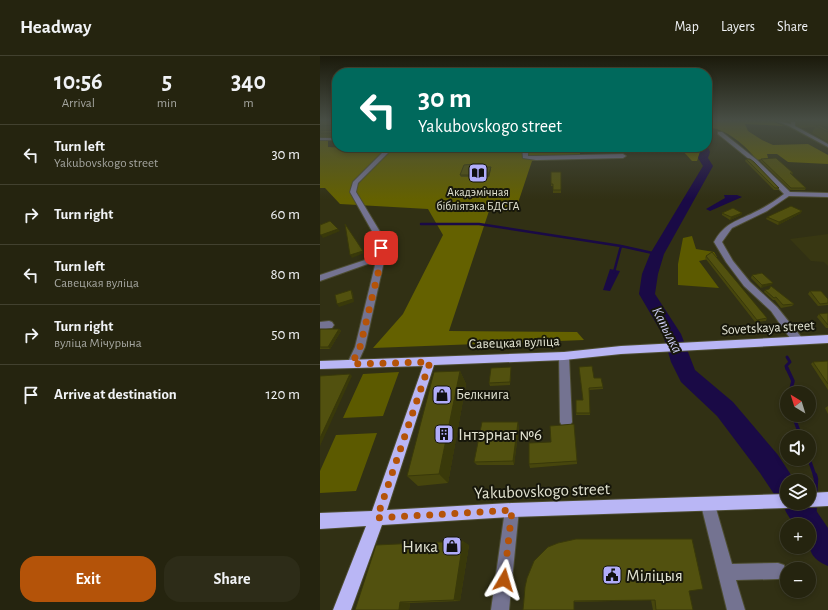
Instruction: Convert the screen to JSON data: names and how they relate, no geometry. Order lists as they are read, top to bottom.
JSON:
{
  "streets": {
    "main road": ["Sovetskaya street", "Савецкая вуліца", "Yakubovskogo street"]
  },
  "crossings": [
    ["Sovetskaya street", "Савецкая вуліца"]
  ],
  "water": ["Капылка"],
  "places": {
    "library": ["Акадэмічная бібліятэка БДСГА"],
    "shop": ["Белкнига", "Ника"],
    "building": ["Інтэрнат №6"],
    "public building": ["Міліцыя"]
  },
  "north": "top left",
  "page": {
    "header": "Headway",
    "nav": ["Map", "Layers", "Share"],
    "eta": [
      "10:56",
      "Arrival",
      "5",
      "min",
      "340",
      "m"
    ],
    "turn": ["30 m", "Yakubovskogo street"],
    "list": [
      {
        "name": "Turn left",
        "note": "Yakubovskogo street",
        "value": "30 m"
      },
      {
        "name": "Turn right",
        "value": "60 m"
      },
      {
        "name": "Turn left",
        "note": "Савецкая вуліца",
        "value": "80 m"
      },
      {
        "name": "Turn right",
        "note": "вуліца Мічурына",
        "value": "50 m"
      },
      {
        "name": "Arrive at destination",
        "value": "120 m"
      }
    ],
    "map_buttons": ["+", "−"],
    "buttons": ["Exit", "Share"]
  }
}
